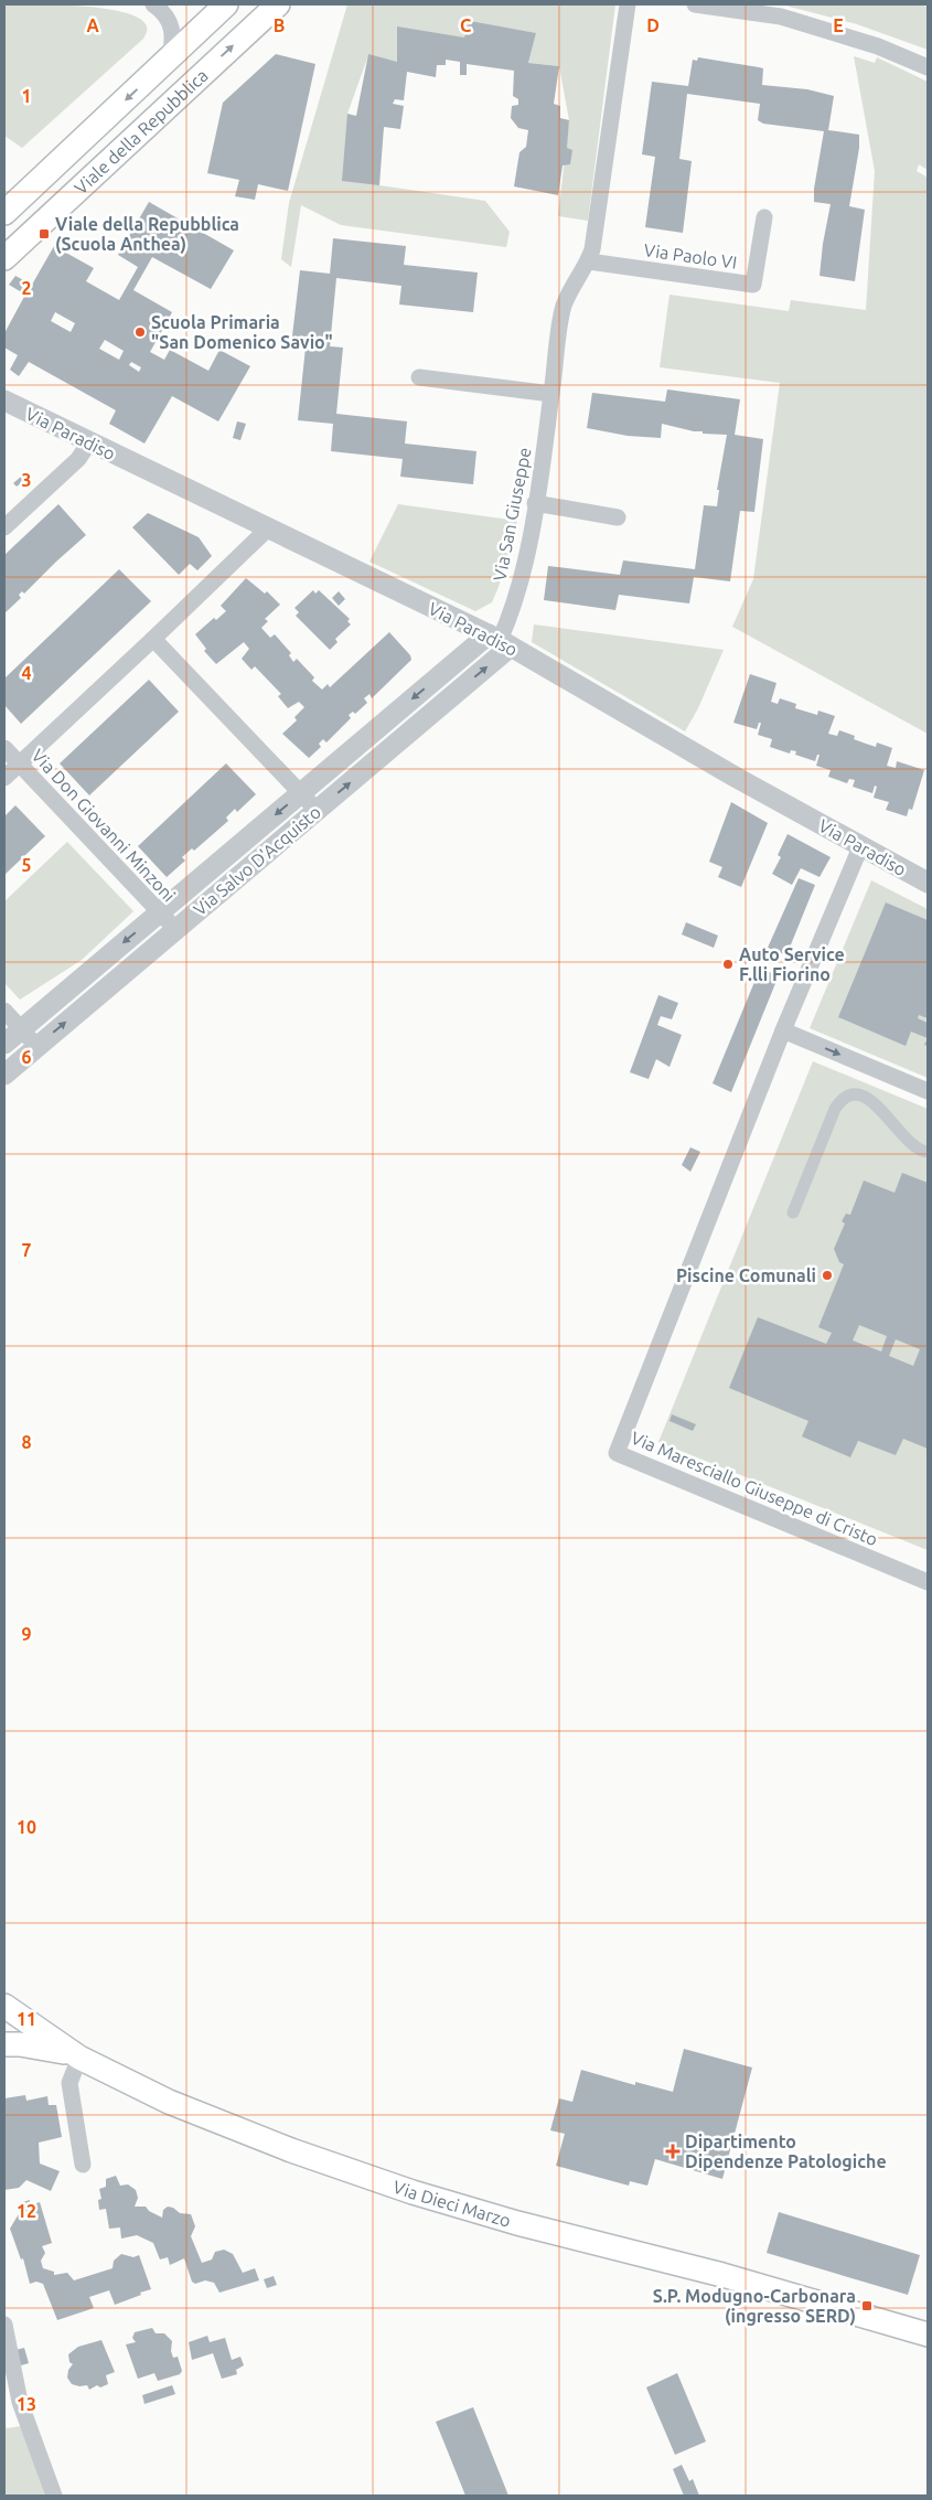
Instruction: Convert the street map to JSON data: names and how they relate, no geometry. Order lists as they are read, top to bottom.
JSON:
{
  "streets": {
    "main road": ["Viale della Repubblica", "Via Dieci Marzo"],
    "street": [
      "Via Paolo VI",
      "Via Paradiso",
      "Via San Giuseppe",
      "Via Don Giovanni Minzoni",
      "Via Salvo D'Acquisto",
      "Via Maresciallo Giuseppe di Cristo"
    ]
  },
  "crossings": [
    ["Via Paolo VI", "Via San Giuseppe"],
    ["Via Paradiso", "Via San Giuseppe"],
    ["Via Paradiso", "Via Salvo D'Acquisto"],
    ["Via Paradiso", "Via Maresciallo Giuseppe di Cristo"],
    ["Via San Giuseppe", "Via Salvo D'Acquisto"],
    ["Via Don Giovanni Minzoni", "Via Salvo D'Acquisto"]
  ],
  "places": {
    "transit": ["Viale della Repubblica (Scuola Anthea)", "S.P. Modugno-Carbonara (ingresso SERD)"],
    "other": ["Scuola Primaria \"San Domenico Savio\"", "Auto Service F.lli Fiorino", "Piscine Comunali"],
    "health": ["Dipartimento Dipendenze Patologiche"]
  },
  "grid": {
    "columns": [
      "A",
      "B",
      "C",
      "D",
      "E"
    ],
    "rows": [
      "1",
      "2",
      "3",
      "4",
      "5",
      "6",
      "7",
      "8",
      "9",
      "10",
      "11",
      "12",
      "13"
    ]
  }
}
